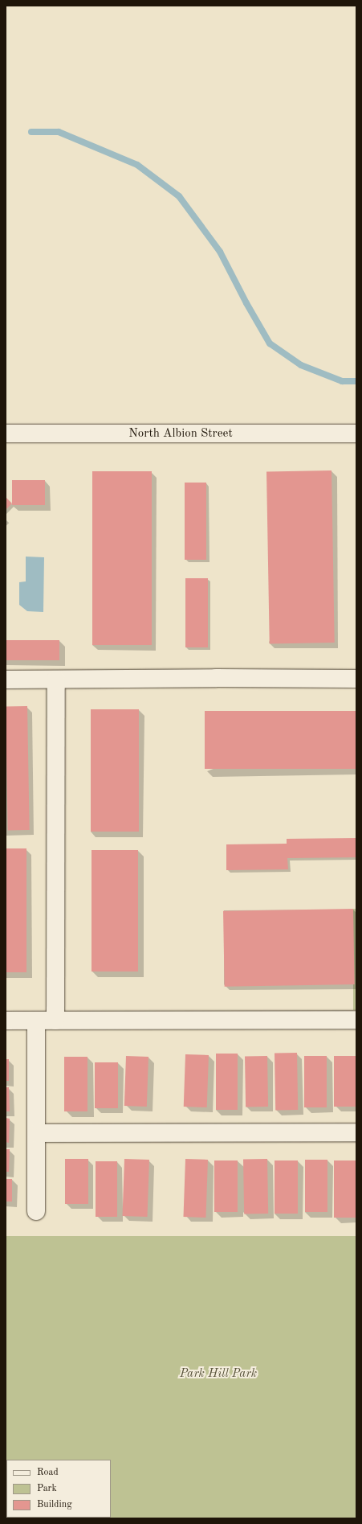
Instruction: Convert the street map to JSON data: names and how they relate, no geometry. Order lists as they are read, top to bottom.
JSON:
{
  "streets": {
    "street": ["North Albion Street"]
  },
  "parks": ["Park Hill Park"],
  "legend": ["Road", "Park", "Building"]
}
